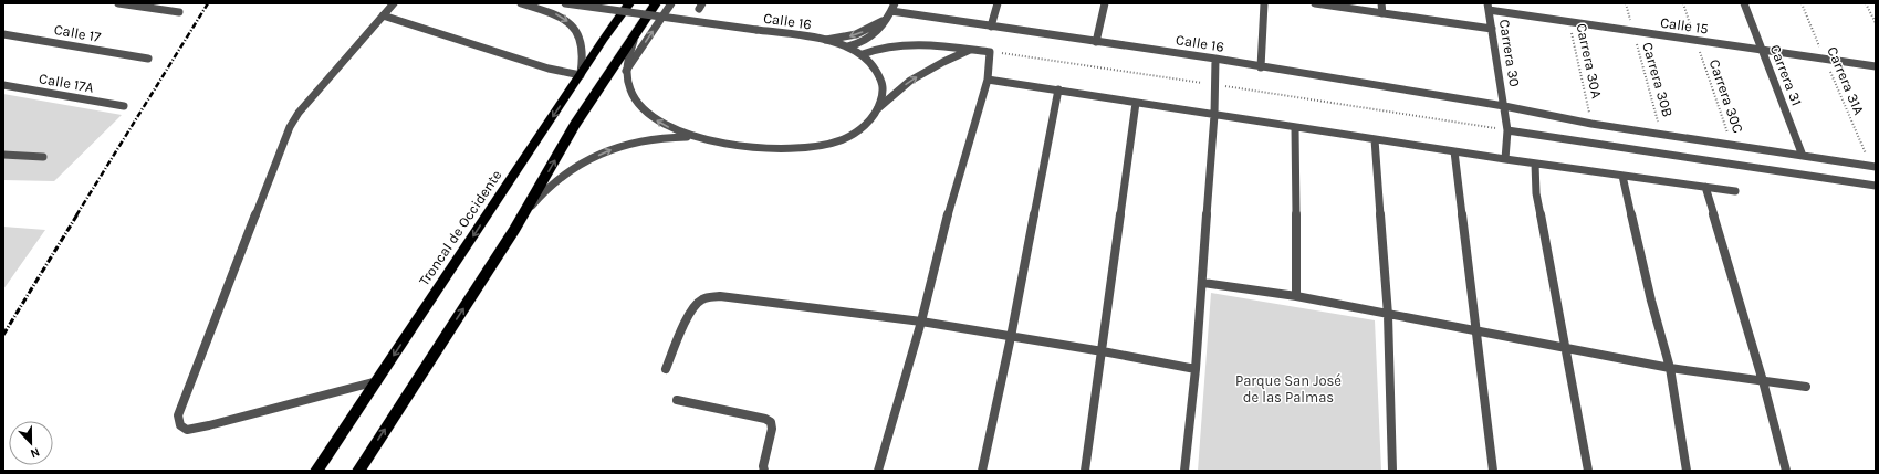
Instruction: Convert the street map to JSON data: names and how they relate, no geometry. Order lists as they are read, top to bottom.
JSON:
{
  "streets": {
    "highway": ["Troncal de Occidente"],
    "street": [
      "Calle 16",
      "Calle 15",
      "Calle 17",
      "Carrera 30",
      "Carrera 31",
      "Calle 17A"
    ],
    "path": [
      "Carrera 30A",
      "Carrera 30B",
      "Carrera 31A",
      "Carrera 30C"
    ]
  },
  "crossings": [
    ["Calle 16", "Carrera 30"],
    ["Calle 16", "Carrera 30A"],
    ["Calle 16", "Carrera 31"],
    ["Calle 16", "Carrera 30B"],
    ["Calle 16", "Carrera 31A"],
    ["Calle 16", "Carrera 30C"],
    ["Calle 15", "Carrera 30"],
    ["Calle 15", "Carrera 30A"],
    ["Calle 15", "Carrera 31"],
    ["Calle 15", "Carrera 30B"],
    ["Calle 15", "Carrera 31A"],
    ["Calle 15", "Carrera 30C"]
  ],
  "parks": ["Parque San José de las Palmas"],
  "north": "bottom"
}
